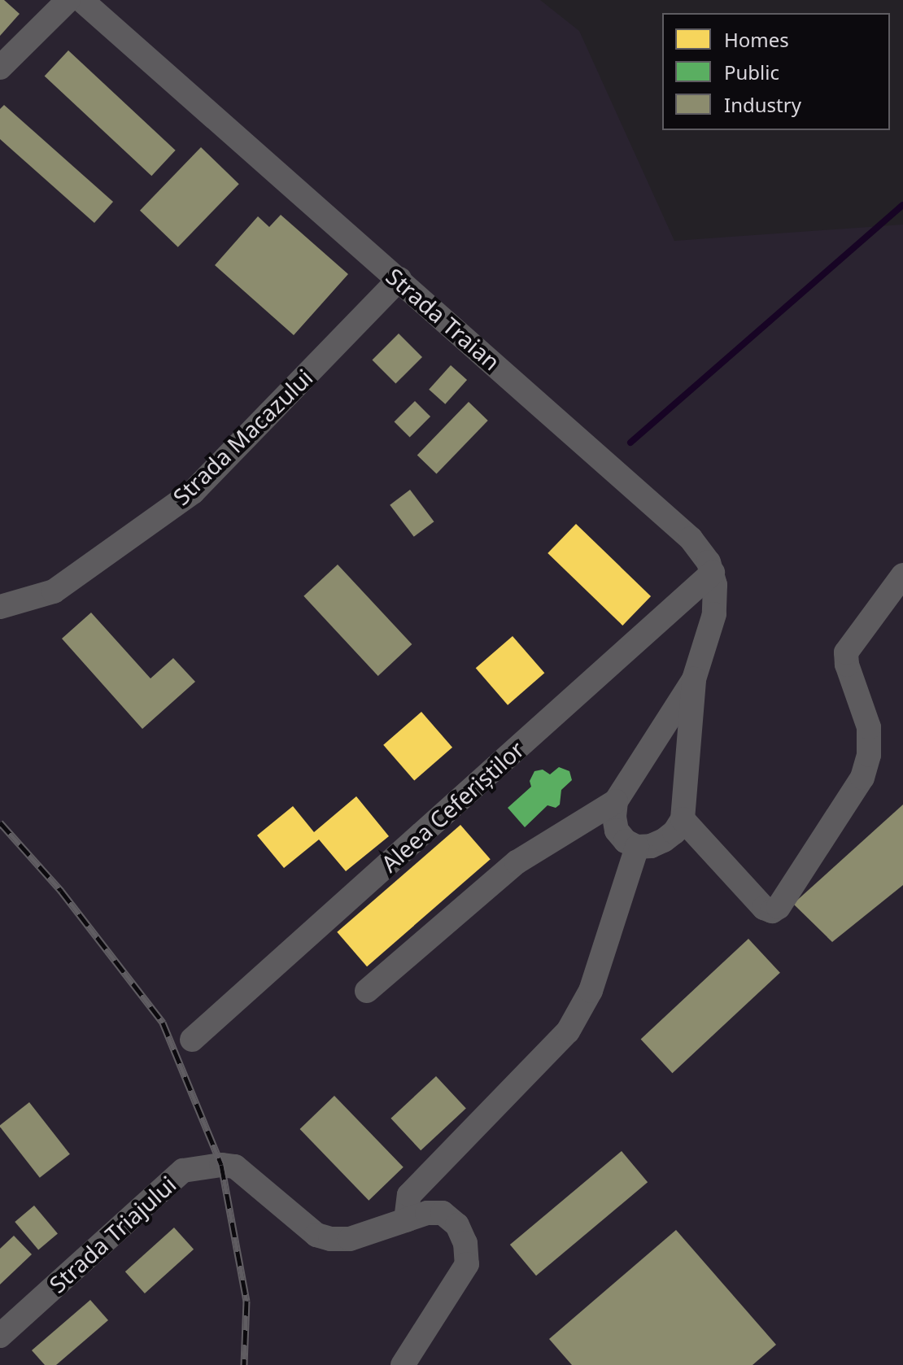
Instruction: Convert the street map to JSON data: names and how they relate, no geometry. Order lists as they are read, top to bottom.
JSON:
{
  "streets": {
    "street": [
      "Strada Traian",
      "Strada Macazului",
      "Aleea Ceferiștilor",
      "Strada Triajului"
    ]
  },
  "crossings": [
    ["Strada Traian", "Strada Macazului"],
    ["Strada Traian", "Aleea Ceferiștilor"]
  ],
  "legend": ["Homes", "Public", "Industry"]
}
